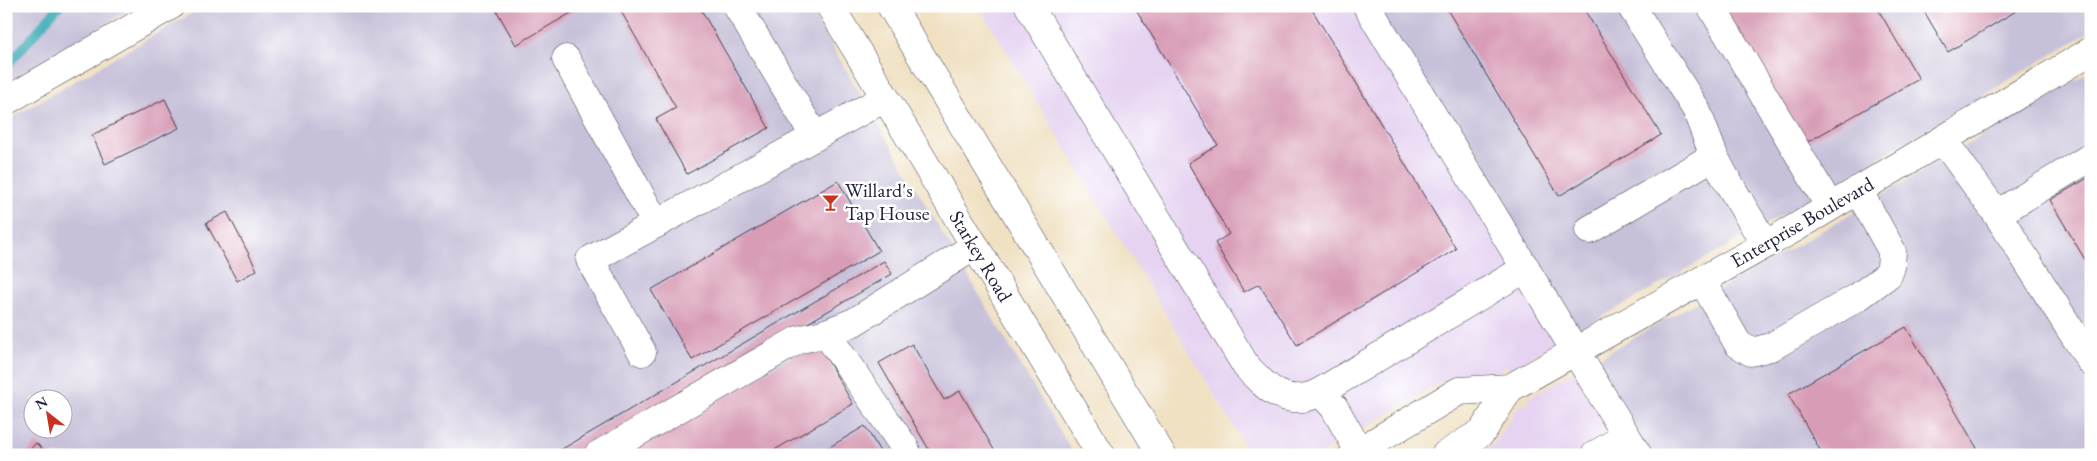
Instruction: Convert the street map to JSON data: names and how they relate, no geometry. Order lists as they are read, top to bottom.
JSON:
{
  "streets": {
    "street": ["Enterprise Boulevard", "Starkey Road"]
  },
  "places": {
    "bar": ["Willard's Tap House"]
  },
  "north": "top left"
}
